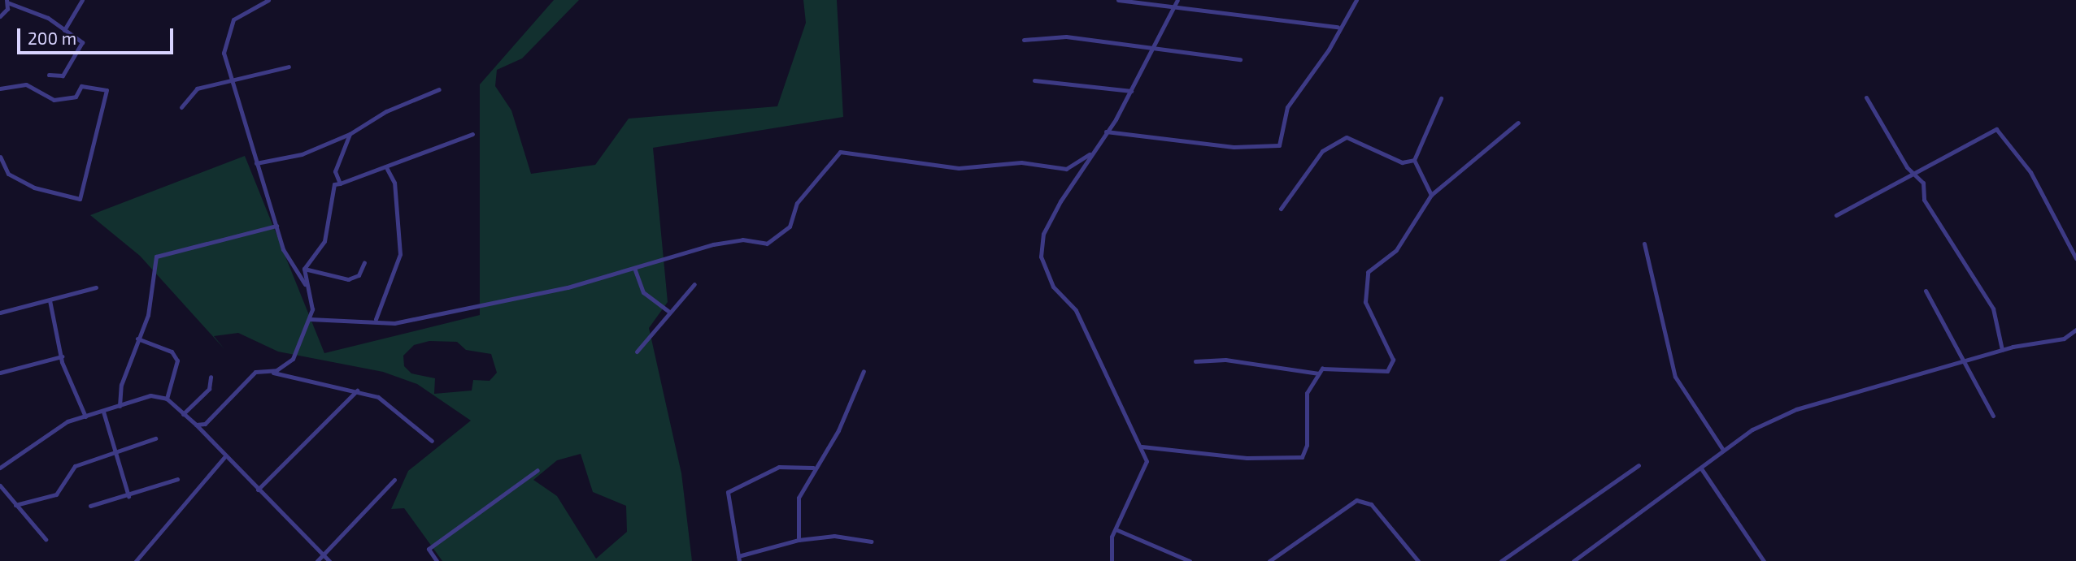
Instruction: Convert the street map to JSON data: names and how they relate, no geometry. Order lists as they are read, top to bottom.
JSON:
{
  "scale_bar": "200 m"
}
